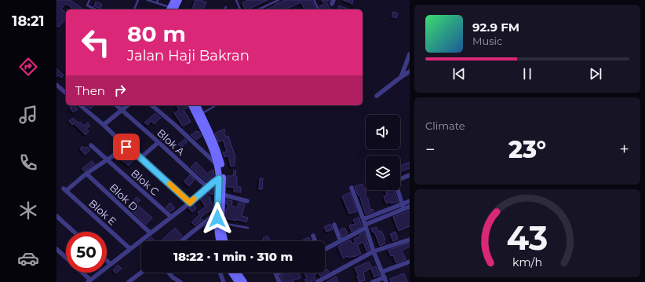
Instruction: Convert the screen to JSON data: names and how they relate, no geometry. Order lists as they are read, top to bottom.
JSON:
{
  "streets": {
    "street": [
      "Blok A",
      "Blok C",
      "Blok D",
      "Blok E"
    ]
  },
  "crossings": [
    ["Blok D", "Blok E"]
  ],
  "page": {
    "tabs": "18:21",
    "turn": ["80 m", "Jalan Haji Bakran"],
    "song": ["92.9 FM", "Music"],
    "then": "Then",
    "tile": "Climate",
    "heat": ["−", "23°", "+"],
    "limit": "50",
    "trip": "18:22 · 1 min · 310 m",
    "gauge": ["43", "km/h"]
  }
}
